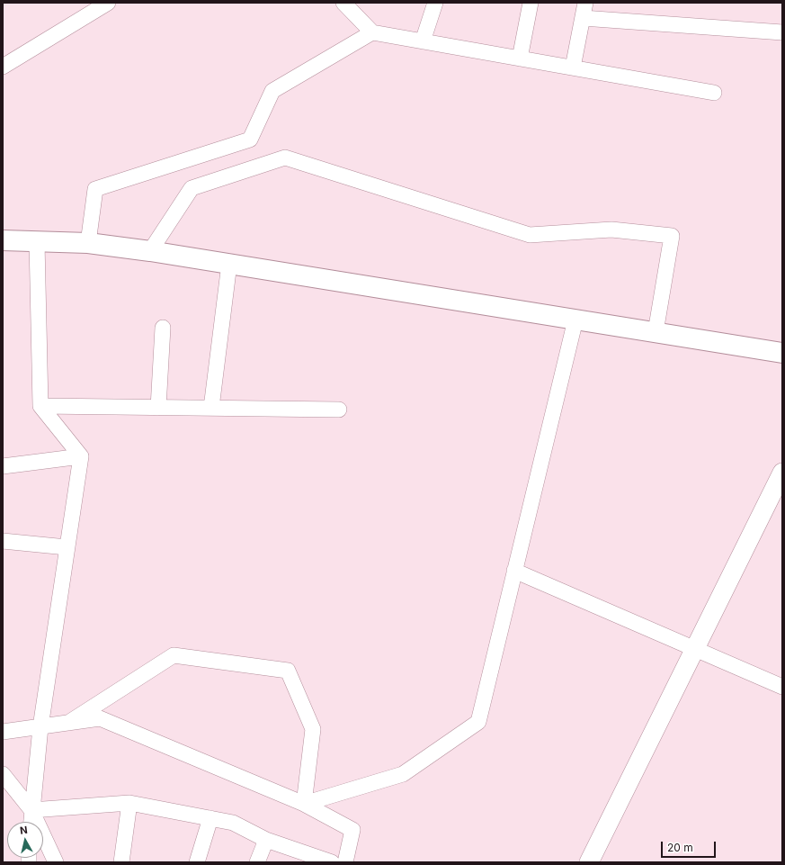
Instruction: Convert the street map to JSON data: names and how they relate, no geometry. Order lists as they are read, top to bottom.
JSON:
{
  "scale_bar": "20 m",
  "north": "top"
}
